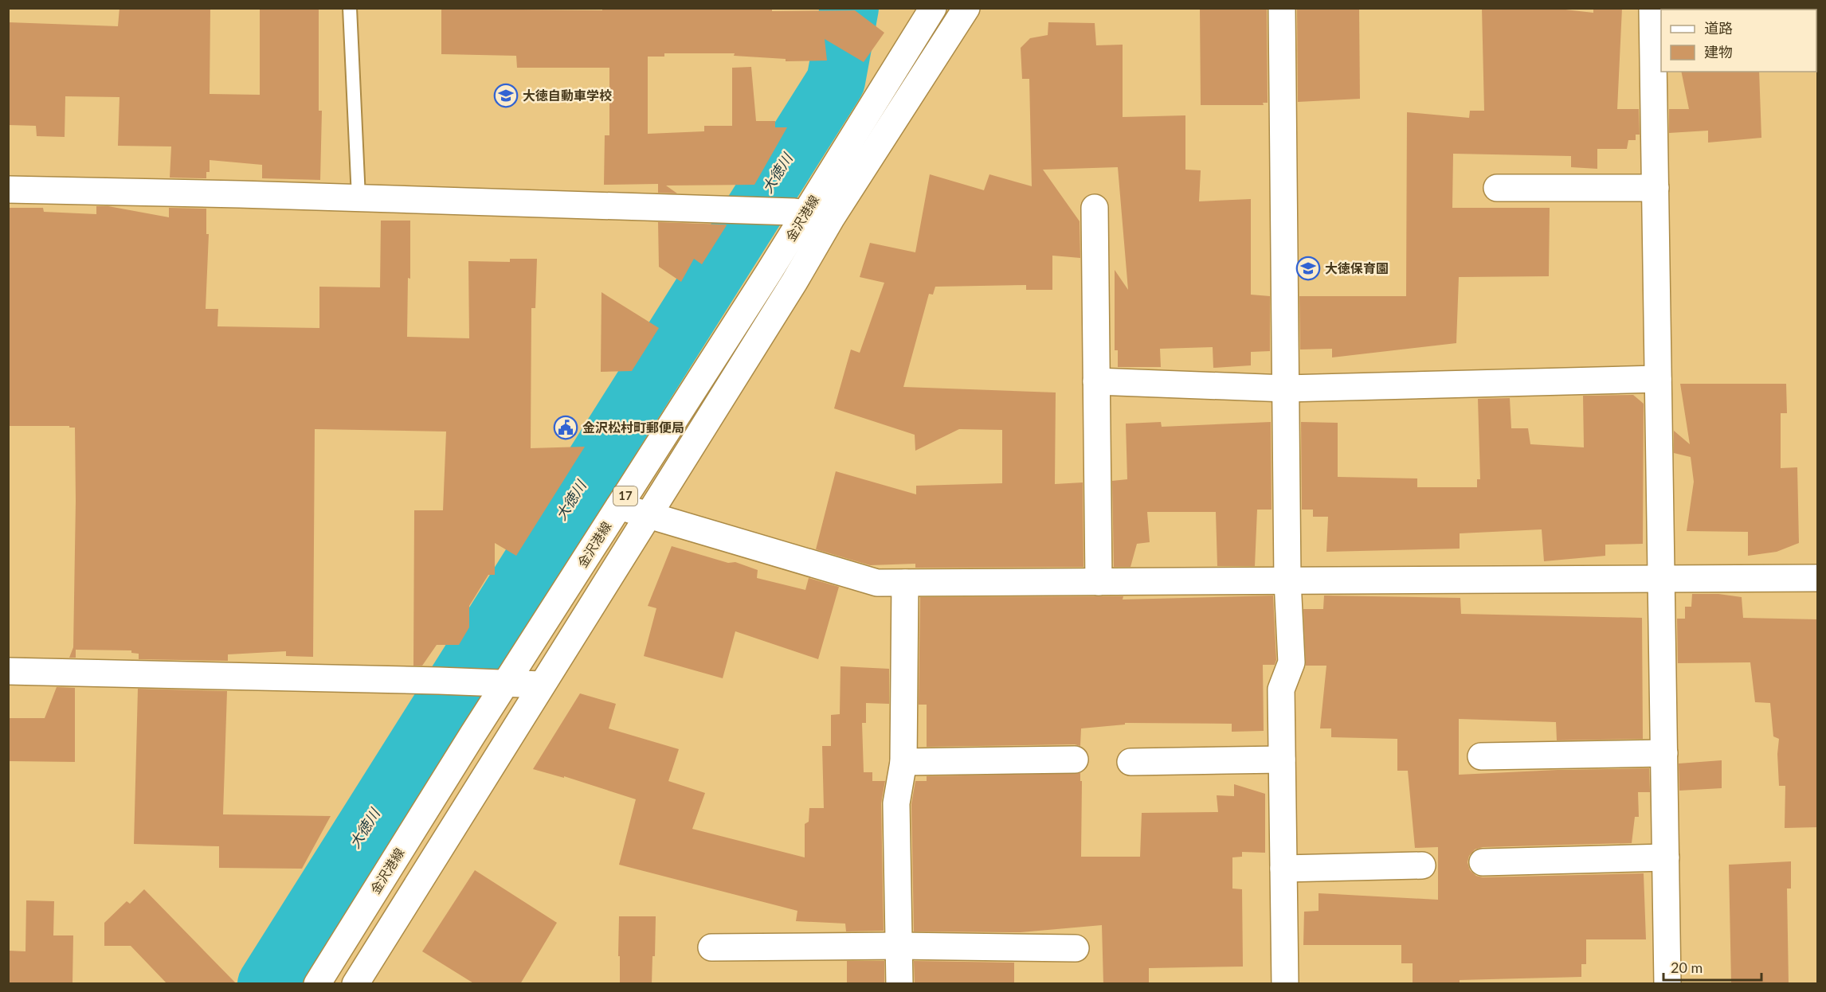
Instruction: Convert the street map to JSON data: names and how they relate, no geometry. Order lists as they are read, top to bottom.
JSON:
{
  "streets": {
    "street": ["金沢港線", "17"]
  },
  "water": ["大徳川"],
  "places": {
    "school or university": ["大徳自動車学校", "大徳保育園"],
    "public building": ["金沢松村町郵便局"]
  },
  "legend": ["道路", "建物"],
  "scale_bar": "20 m"
}
